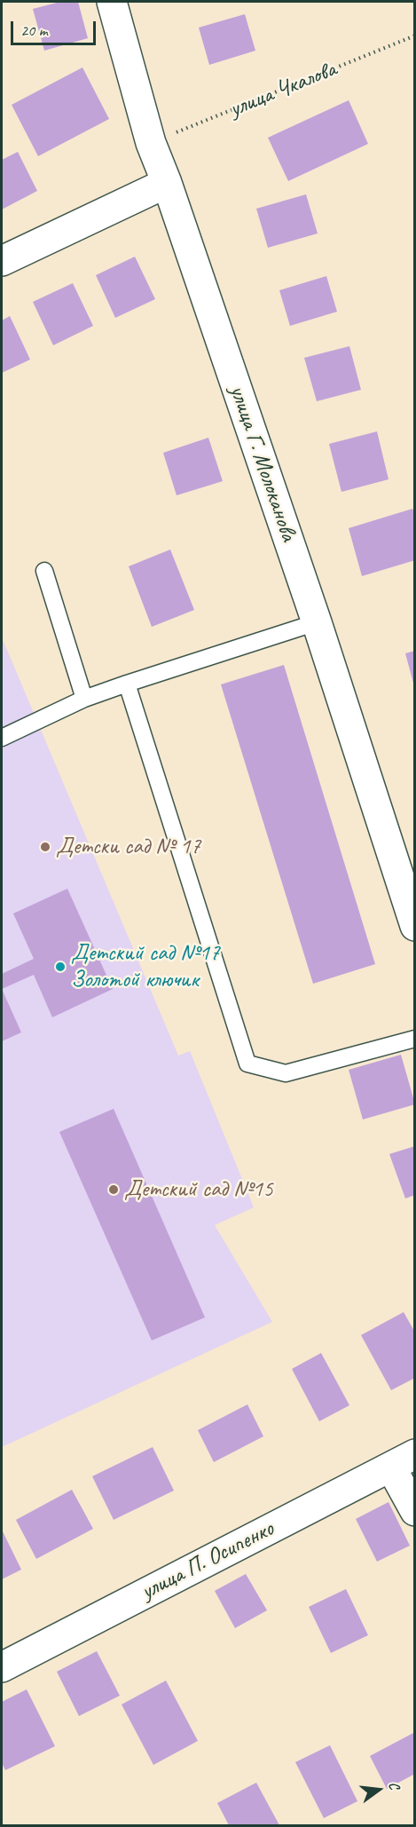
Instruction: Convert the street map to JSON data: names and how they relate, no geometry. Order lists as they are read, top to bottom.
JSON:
{
  "streets": {
    "street": ["улица Г. Молоканова", "улица П. Осипенко"],
    "path": ["улица Чкалова"]
  },
  "crossings": [
    ["улица Чкалова", "улица Г. Молоканова"]
  ],
  "places": ["Детски сад № 17", "Детский сад №17 Золотой ключик", "Детский сад №15"],
  "scale_bar": "20 m",
  "north": "right"
}
